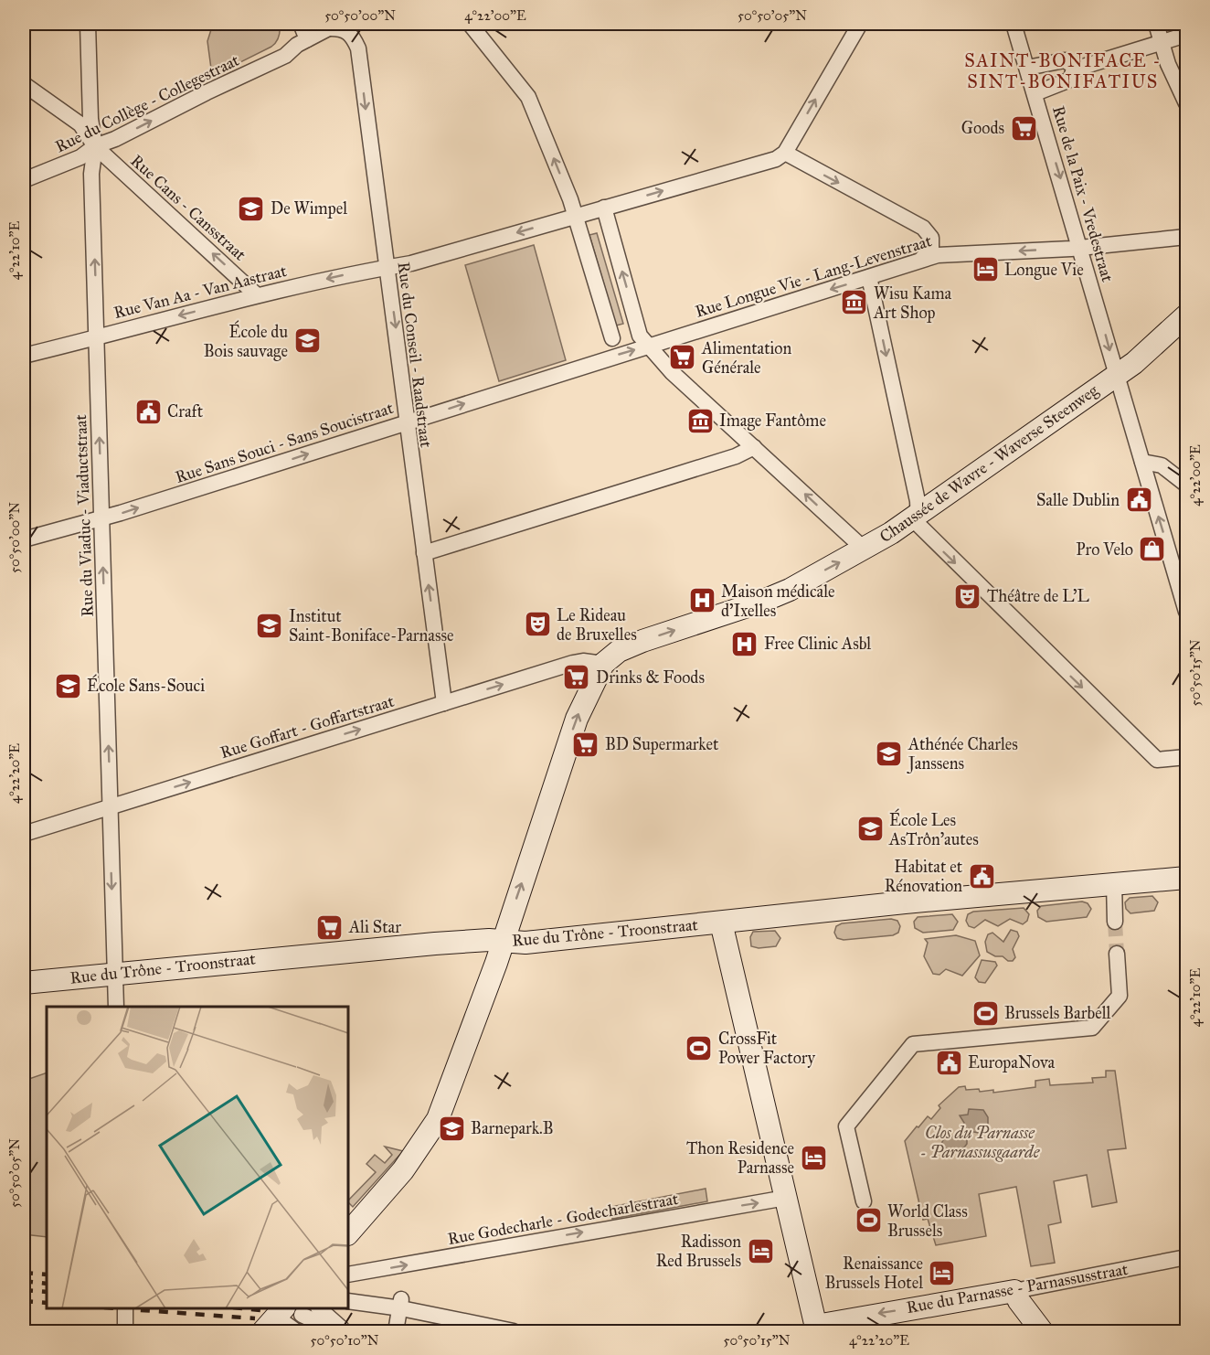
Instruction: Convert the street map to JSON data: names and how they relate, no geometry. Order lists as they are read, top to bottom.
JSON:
{
  "streets": {
    "street": [
      "Rue du Collège - Collegestraat",
      "Rue de la Paix - Vredestraat",
      "Rue Cans - Cansstraat",
      "Rue Longue Vie - Lang-Levenstraat",
      "Rue Van Aa - Van Aastraat",
      "Rue du Conseil - Raadstraat",
      "Rue Sans Souci - Sans Soucistraat",
      "Chaussée de Wavre - Waverse Steenweg",
      "Rue du Viaduc - Viaductstraat",
      "Rue Goffart - Goffartstraat",
      "Rue du Trône - Troonstraat",
      "Rue Godecharle - Godecharlestraat",
      "Rue du Parnasse - Parnassusstraat"
    ]
  },
  "crossings": [
    ["Rue du Collège - Collegestraat", "Rue Cans - Cansstraat"],
    ["Rue du Collège - Collegestraat", "Rue du Conseil - Raadstraat"],
    ["Rue du Collège - Collegestraat", "Rue du Viaduc - Viaductstraat"],
    ["Rue de la Paix - Vredestraat", "Rue Longue Vie - Lang-Levenstraat"],
    ["Rue de la Paix - Vredestraat", "Chaussée de Wavre - Waverse Steenweg"],
    ["Rue Cans - Cansstraat", "Rue Van Aa - Van Aastraat"],
    ["Rue Cans - Cansstraat", "Rue du Viaduc - Viaductstraat"],
    ["Rue Longue Vie - Lang-Levenstraat", "Rue Sans Souci - Sans Soucistraat"],
    ["Rue Van Aa - Van Aastraat", "Rue du Conseil - Raadstraat"],
    ["Rue Van Aa - Van Aastraat", "Rue du Viaduc - Viaductstraat"],
    ["Rue du Conseil - Raadstraat", "Rue Sans Souci - Sans Soucistraat"],
    ["Rue du Conseil - Raadstraat", "Rue Goffart - Goffartstraat"],
    ["Rue Sans Souci - Sans Soucistraat", "Rue du Viaduc - Viaductstraat"],
    ["Chaussée de Wavre - Waverse Steenweg", "Rue Goffart - Goffartstraat"],
    ["Chaussée de Wavre - Waverse Steenweg", "Rue du Trône - Troonstraat"],
    ["Rue du Viaduc - Viaductstraat", "Rue Goffart - Goffartstraat"],
    ["Rue du Viaduc - Viaductstraat", "Rue du Trône - Troonstraat"]
  ],
  "one_way": [
    "Rue du Collège - Collegestraat",
    "Rue Cans - Cansstraat",
    "Rue Longue Vie - Lang-Levenstraat",
    "Chaussée de Wavre - Waverse Steenweg",
    "Rue Goffart - Goffartstraat",
    "Rue Godecharle - Godecharlestraat",
    "Rue du Parnasse - Parnassusstraat"
  ],
  "districts": ["SAINT-BONIFACE - SINT-BONIFATIUS"],
  "parks": ["Clos du Parnasse - Parnassusgaarde"],
  "places": {
    "supermarket": [
      "Goods",
      "Alimentation Générale",
      "Drinks & Foods",
      "BD Supermarket",
      "Ali Star"
    ],
    "school or university": [
      "De Wimpel",
      "École du Bois sauvage",
      "Institut Saint-Boniface-Parnasse",
      "École Sans-Souci",
      "Athénée Charles Janssens",
      "École Les AsTrôn'autes",
      "Barnepark.B"
    ],
    "hotel": [
      "Longue Vie",
      "Thon Residence Parnasse",
      "Radisson Red Brussels",
      "Renaissance Brussels Hotel"
    ],
    "museum": ["Wisu Kama Art Shop", "Image Fantôme"],
    "public building": [
      "Craft",
      "Salle Dublin",
      "Habitat et Rénovation",
      "EuropaNova"
    ],
    "shop": ["Pro Velo"],
    "theatre": ["Théâtre de L'L", "Le Rideau de Bruxelles"],
    "hospital": ["Maison médicale d'Ixelles", "Free Clinic Asbl"],
    "sports": ["Brussels Barbell", "CrossFit Power Factory", "World Class Brussels"]
  },
  "coordinates": [
    "50°50'00\"N",
    "4°22'00\"E",
    "50°50'05\"N",
    "4°22'10\"E",
    "50°50'15\"N",
    "4°22'20\"E",
    "50°50'10\"N"
  ]
}
